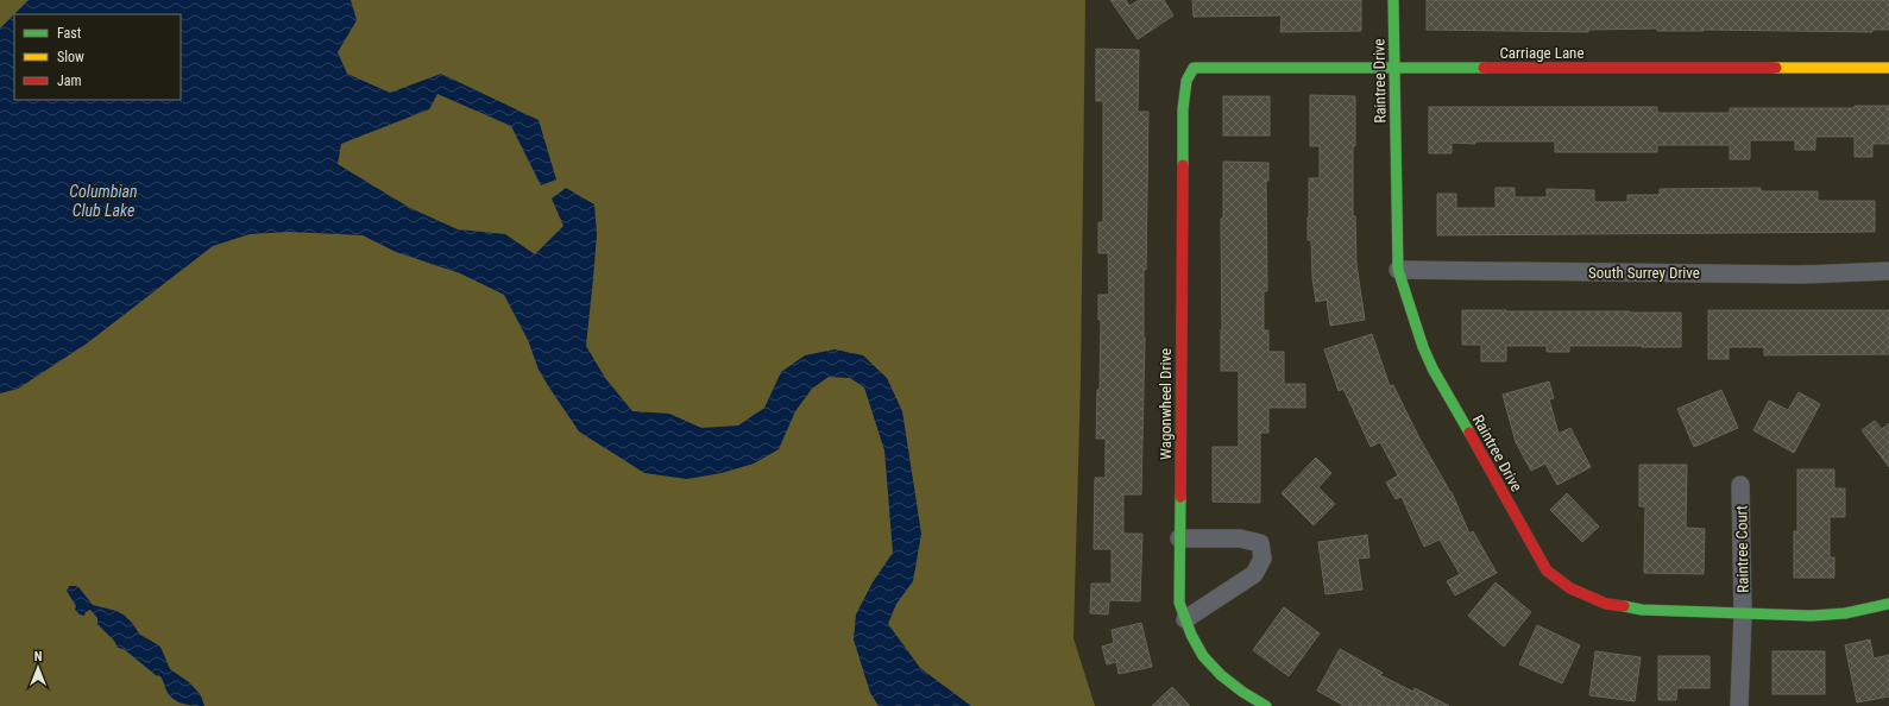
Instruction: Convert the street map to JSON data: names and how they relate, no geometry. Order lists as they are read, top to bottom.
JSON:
{
  "streets": {
    "street": [
      "Carriage Lane",
      "Raintree Drive",
      "South Surrey Drive",
      "Wagonwheel Drive",
      "Raintree Court"
    ]
  },
  "crossings": [
    ["Carriage Lane", "Raintree Drive"],
    ["Carriage Lane", "Wagonwheel Drive"],
    ["Raintree Drive", "South Surrey Drive"],
    ["Raintree Drive", "Raintree Court"]
  ],
  "water": ["Columbian Club Lake"],
  "legend": ["Fast", "Slow", "Jam"],
  "north": "top"
}
